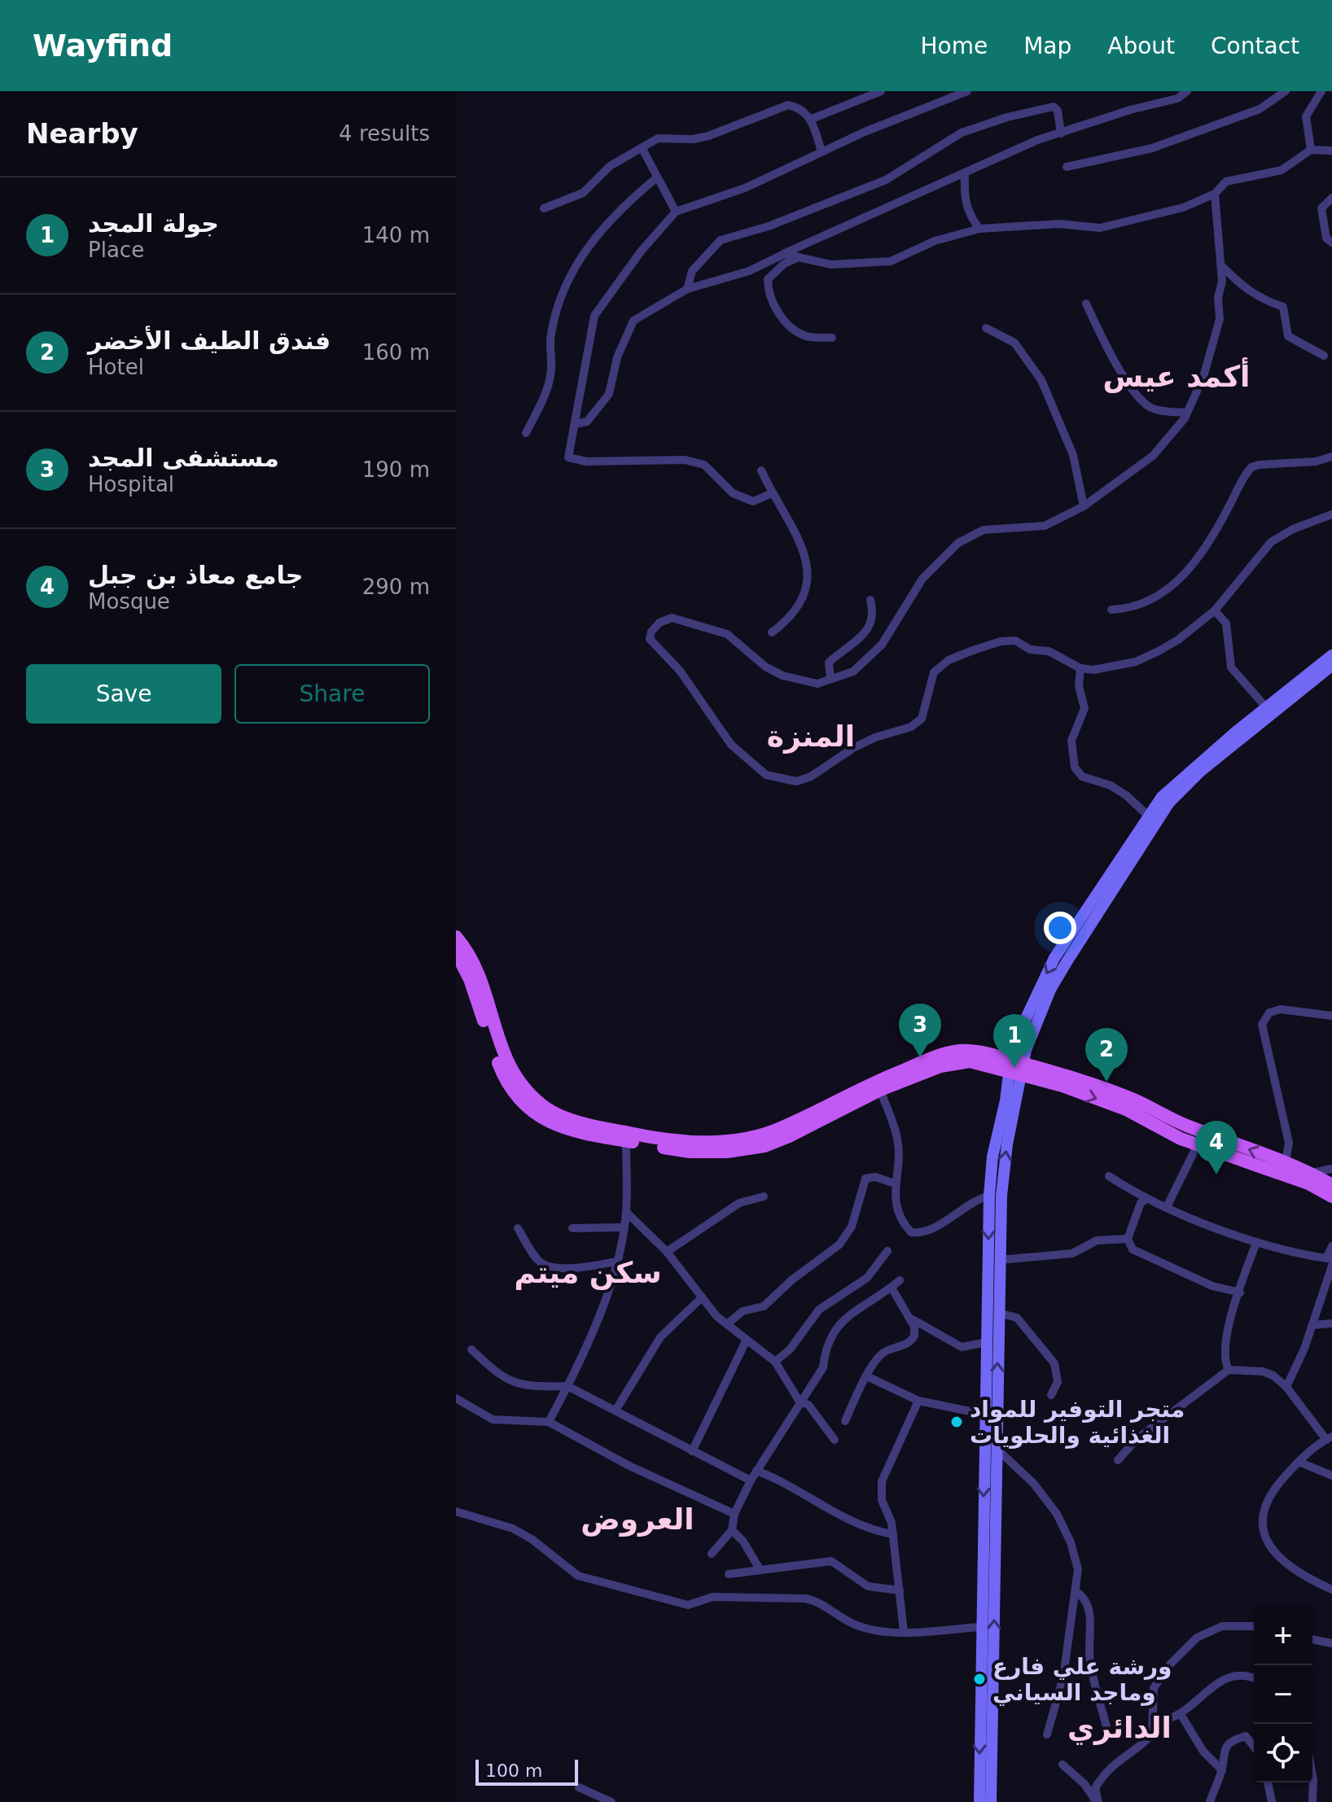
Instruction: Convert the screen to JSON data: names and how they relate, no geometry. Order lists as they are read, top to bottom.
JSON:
{
  "districts": [
    "أكمد عيس",
    "المنزة",
    "سكن ميتم",
    "العروض",
    "الدائري"
  ],
  "places": ["متجر التوفير للمواد الغذائية والحلويات", "ورشة علي فارع وماجد السياني"],
  "scale_bar": "100 m",
  "page": {
    "header": "Wayfind",
    "nav": [
      "Home",
      "Map",
      "About",
      "Contact"
    ],
    "heading": ["Nearby", "4 results"],
    "list": [
      {
        "mark": "1",
        "name": "جولة المجد",
        "note": "Place",
        "value": "140 m"
      },
      {
        "mark": "2",
        "name": "فندق الطيف الأخضر",
        "note": "Hotel",
        "value": "160 m"
      },
      {
        "mark": "3",
        "name": "مستشفى المجد",
        "note": "Hospital",
        "value": "190 m"
      },
      {
        "mark": "4",
        "name": "جامع معاذ بن جبل",
        "note": "Mosque",
        "value": "290 m"
      }
    ],
    "buttons": ["Save", "Share"],
    "pins": [
      "3",
      "1",
      "2",
      "4"
    ],
    "map_buttons": ["+", "−"],
    "scale": "100 m"
  }
}
